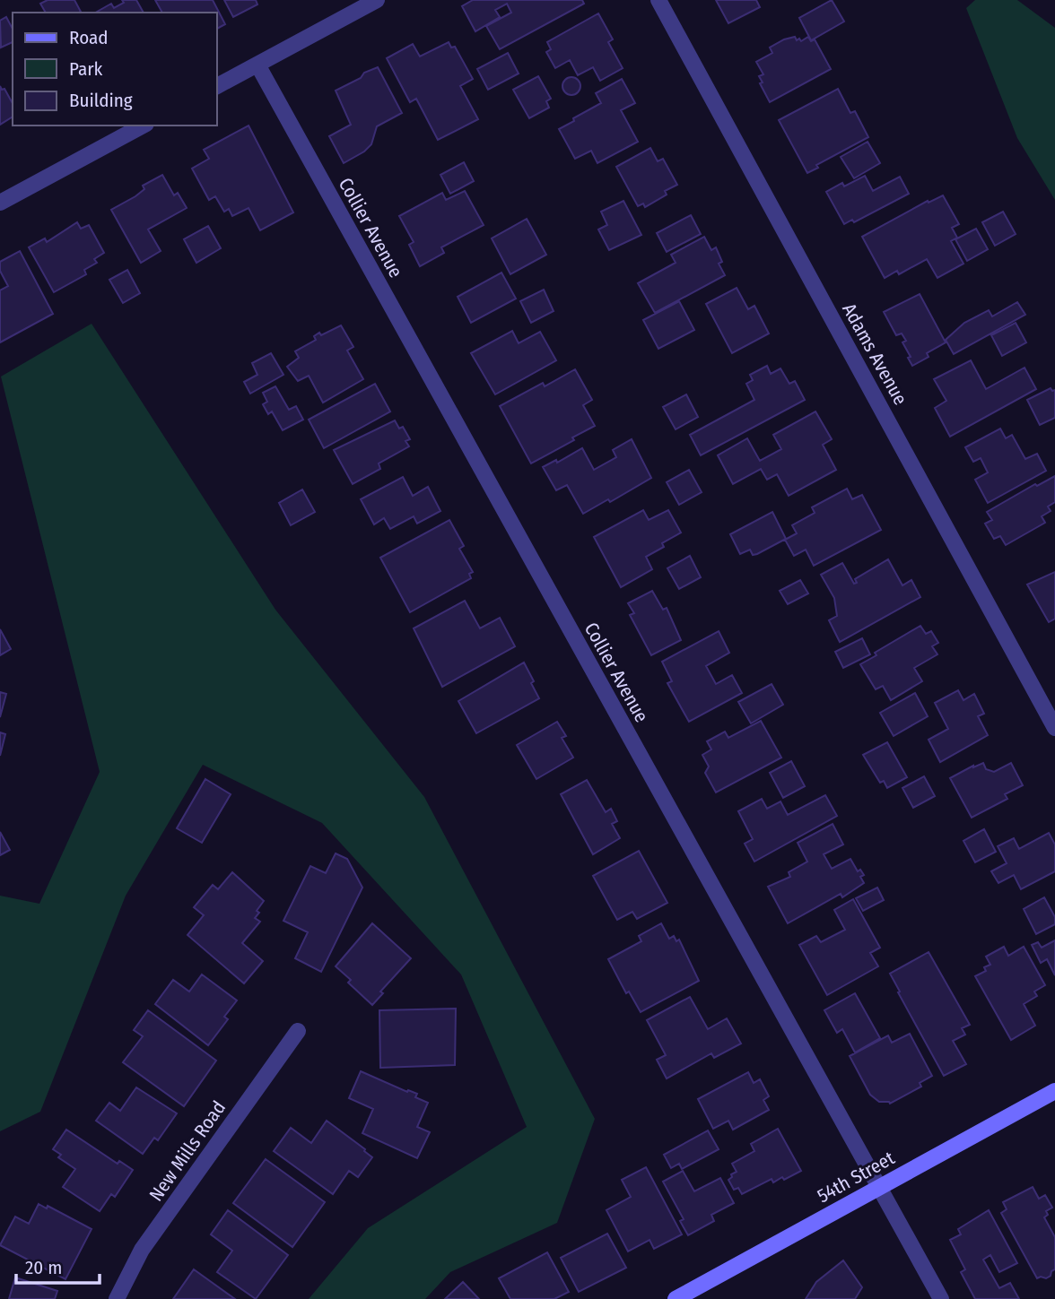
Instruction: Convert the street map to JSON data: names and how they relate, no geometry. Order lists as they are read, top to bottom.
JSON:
{
  "streets": {
    "street": [
      "Collier Avenue",
      "Adams Avenue",
      "New Mills Road",
      "54th Street"
    ]
  },
  "crossings": [
    ["Collier Avenue", "54th Street"]
  ],
  "legend": ["Road", "Park", "Building"],
  "scale_bar": "20 m"
}
